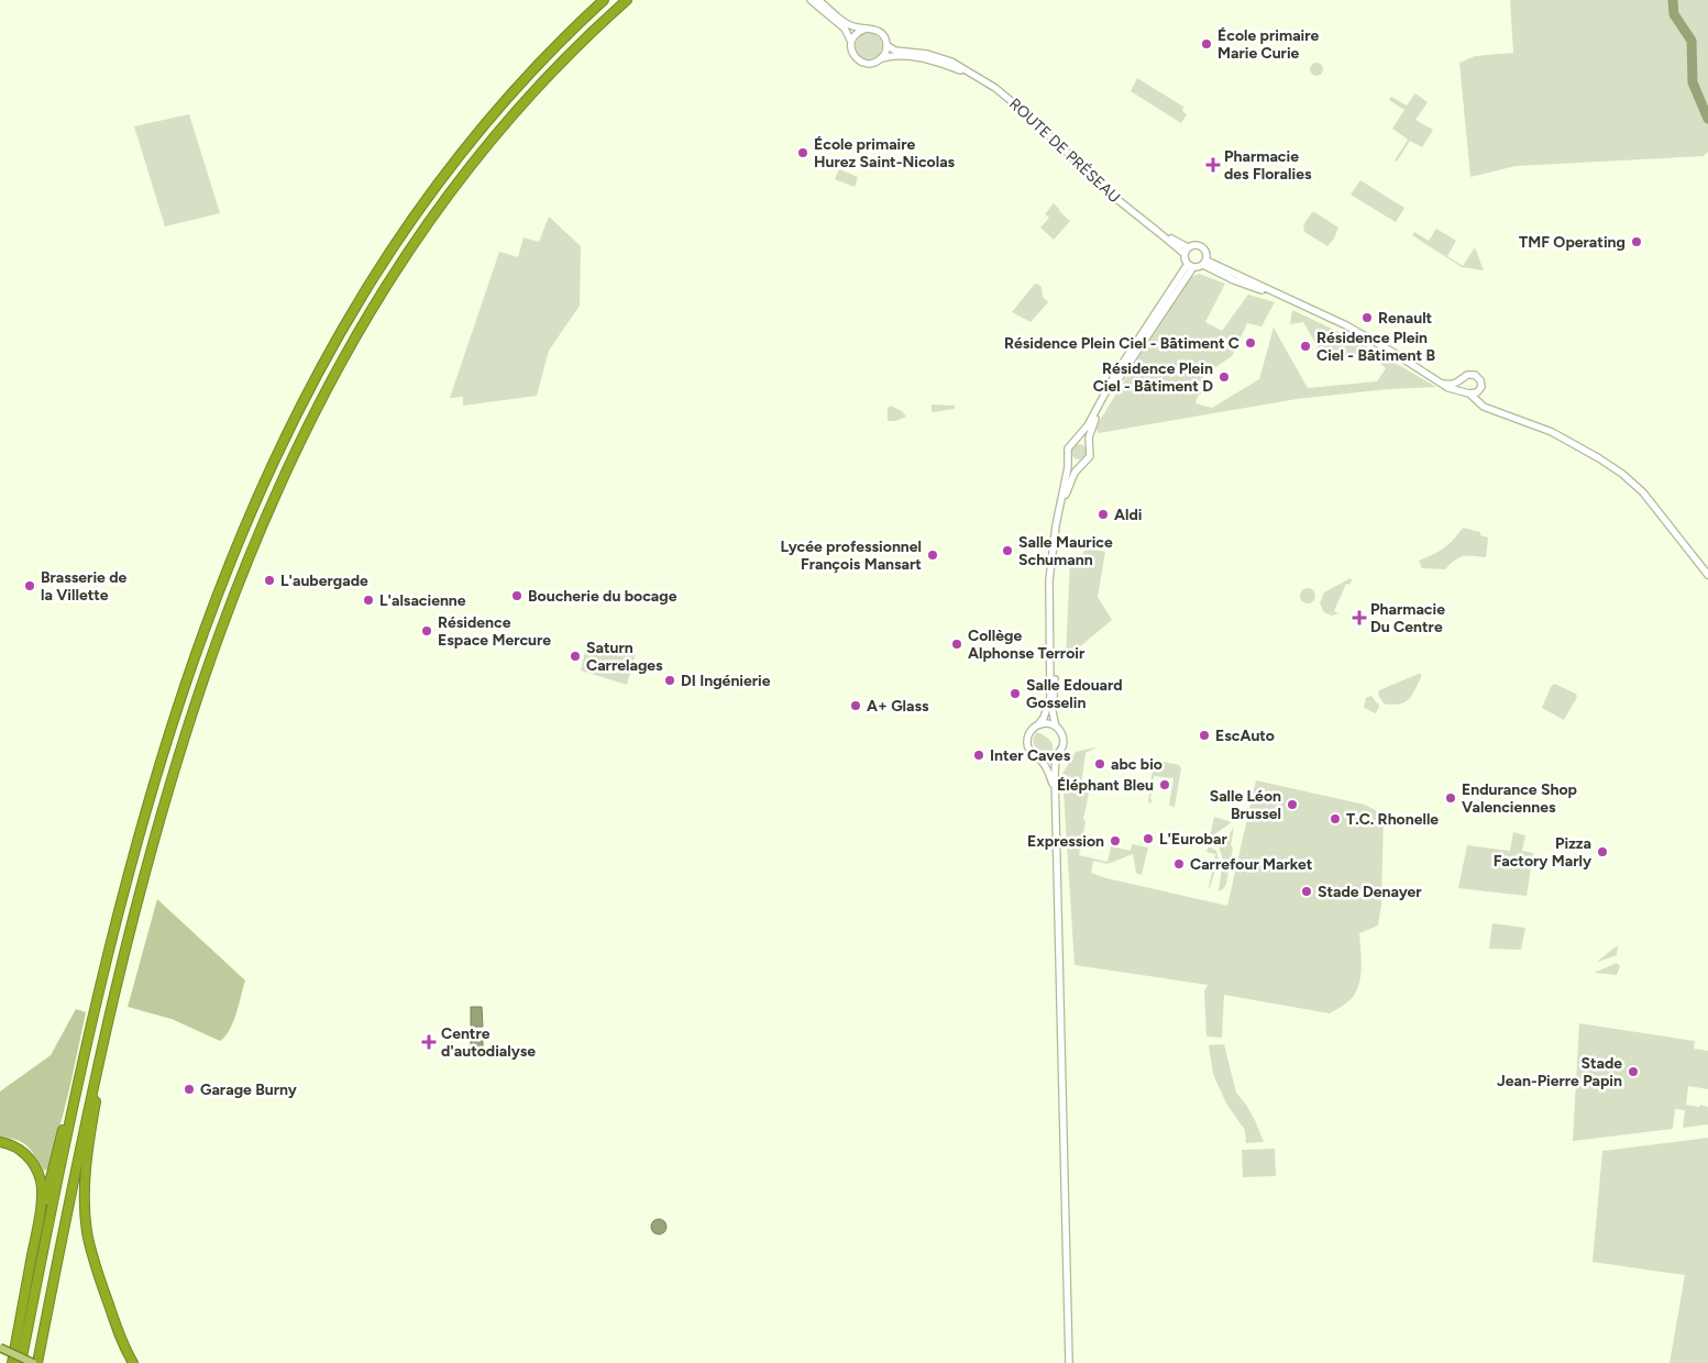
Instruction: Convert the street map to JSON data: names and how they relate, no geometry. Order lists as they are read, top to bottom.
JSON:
{
  "streets": {
    "main road": ["ROUTE DE PRÉSEAU"]
  },
  "places": {
    "other": [
      "École primaire Marie Curie",
      "École primaire Hurez Saint-Nicolas",
      "TMF Operating",
      "Renault",
      "Résidence Plein Ciel - Bâtiment C",
      "Résidence Plein Ciel - Bâtiment B",
      "Résidence Plein Ciel - Bâtiment D",
      "Aldi",
      "Salle Maurice Schumann",
      "Lycée professionnel François Mansart",
      "L'aubergade",
      "Brasserie de la Villette",
      "Boucherie du bocage",
      "L'alsacienne",
      "Résidence Espace Mercure",
      "Collège Alphonse Terroir",
      "Saturn Carrelages",
      "DI Ingénierie",
      "Salle Edouard Gosselin",
      "A+ Glass",
      "EscAuto",
      "Inter Caves",
      "abc bio",
      "Éléphant Bleu",
      "Endurance Shop Valenciennes",
      "Salle Léon Brussel",
      "T.C. Rhonelle",
      "L'Eurobar",
      "Expression",
      "Pizza Factory Marly",
      "Carrefour Market",
      "Stade Denayer",
      "Stade Jean-Pierre Papin",
      "Garage Burny"
    ],
    "health": ["Pharmacie des Floralies", "Pharmacie Du Centre", "Centre d'autodialyse"]
  }
}
